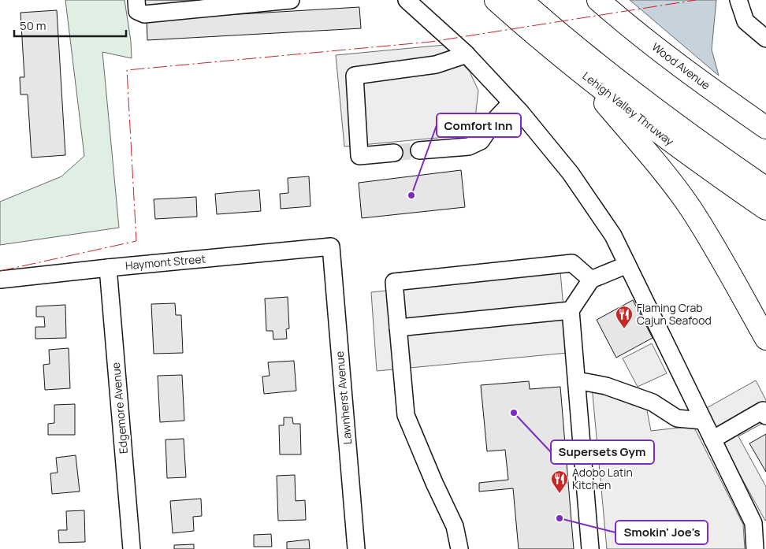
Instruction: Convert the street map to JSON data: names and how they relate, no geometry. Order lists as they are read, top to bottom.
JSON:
{
  "streets": {
    "main road": ["Wood Avenue", "Lehigh Valley Thruway"],
    "street": ["Haymont Street", "Lawnherst Avenue", "Edgemore Avenue"]
  },
  "crossings": [
    ["Haymont Street", "Lawnherst Avenue"],
    ["Haymont Street", "Edgemore Avenue"]
  ],
  "places": {
    "other": ["Comfort Inn", "Supersets Gym", "Smokin' Joe's"],
    "restaurant": ["Flaming Crab Cajun Seafood", "Adobo Latin Kitchen"]
  },
  "scale_bar": "50 m"
}
